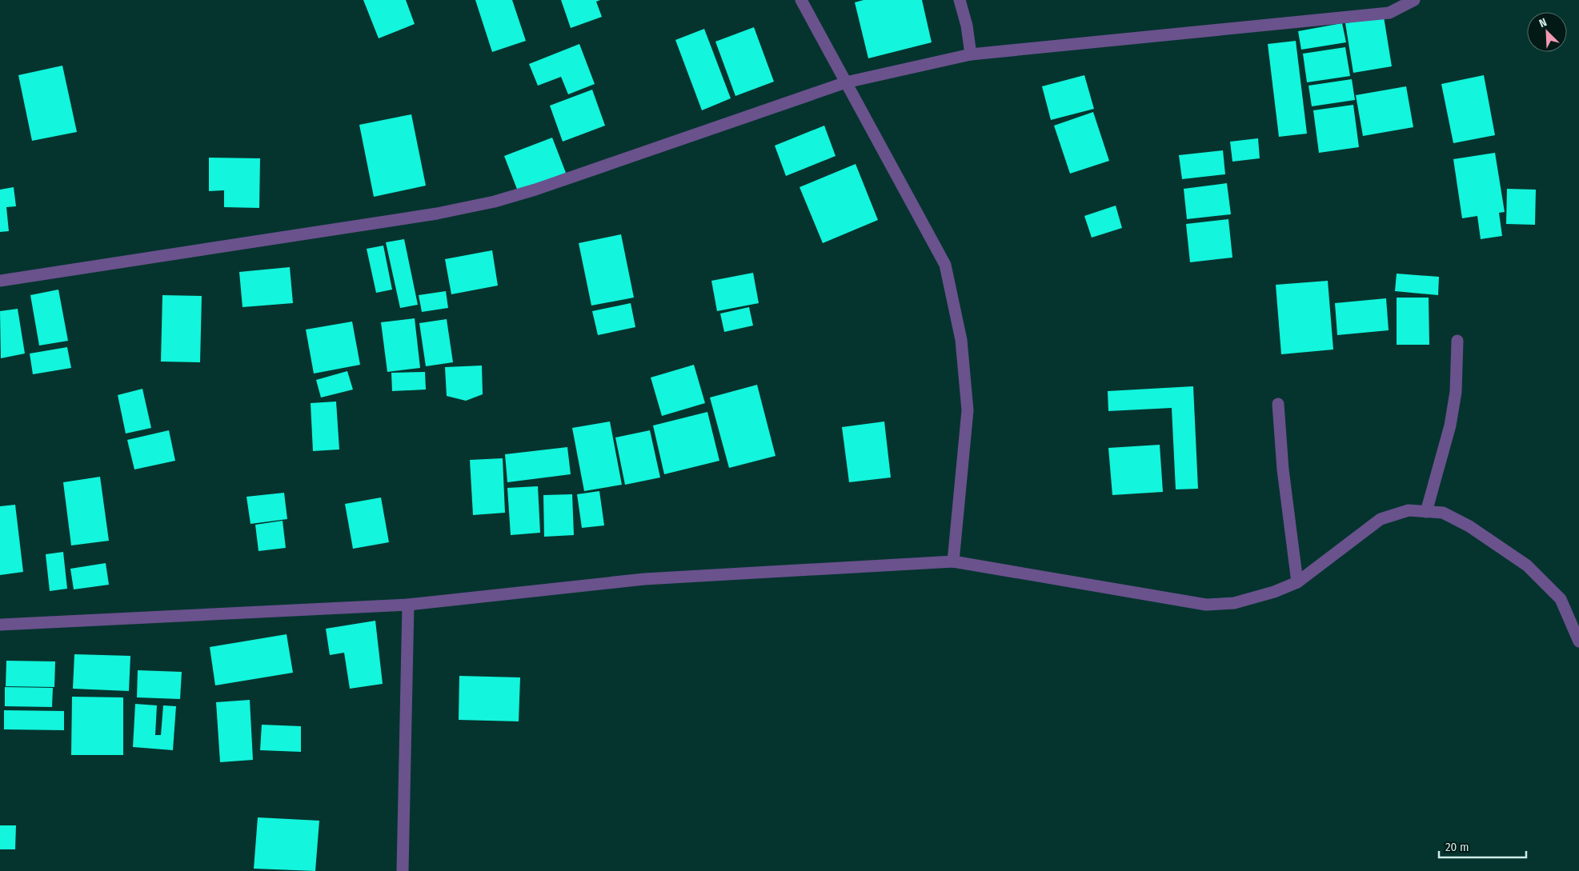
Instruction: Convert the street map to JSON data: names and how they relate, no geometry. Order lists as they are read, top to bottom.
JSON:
{
  "scale_bar": "20 m",
  "north": "top left"
}
